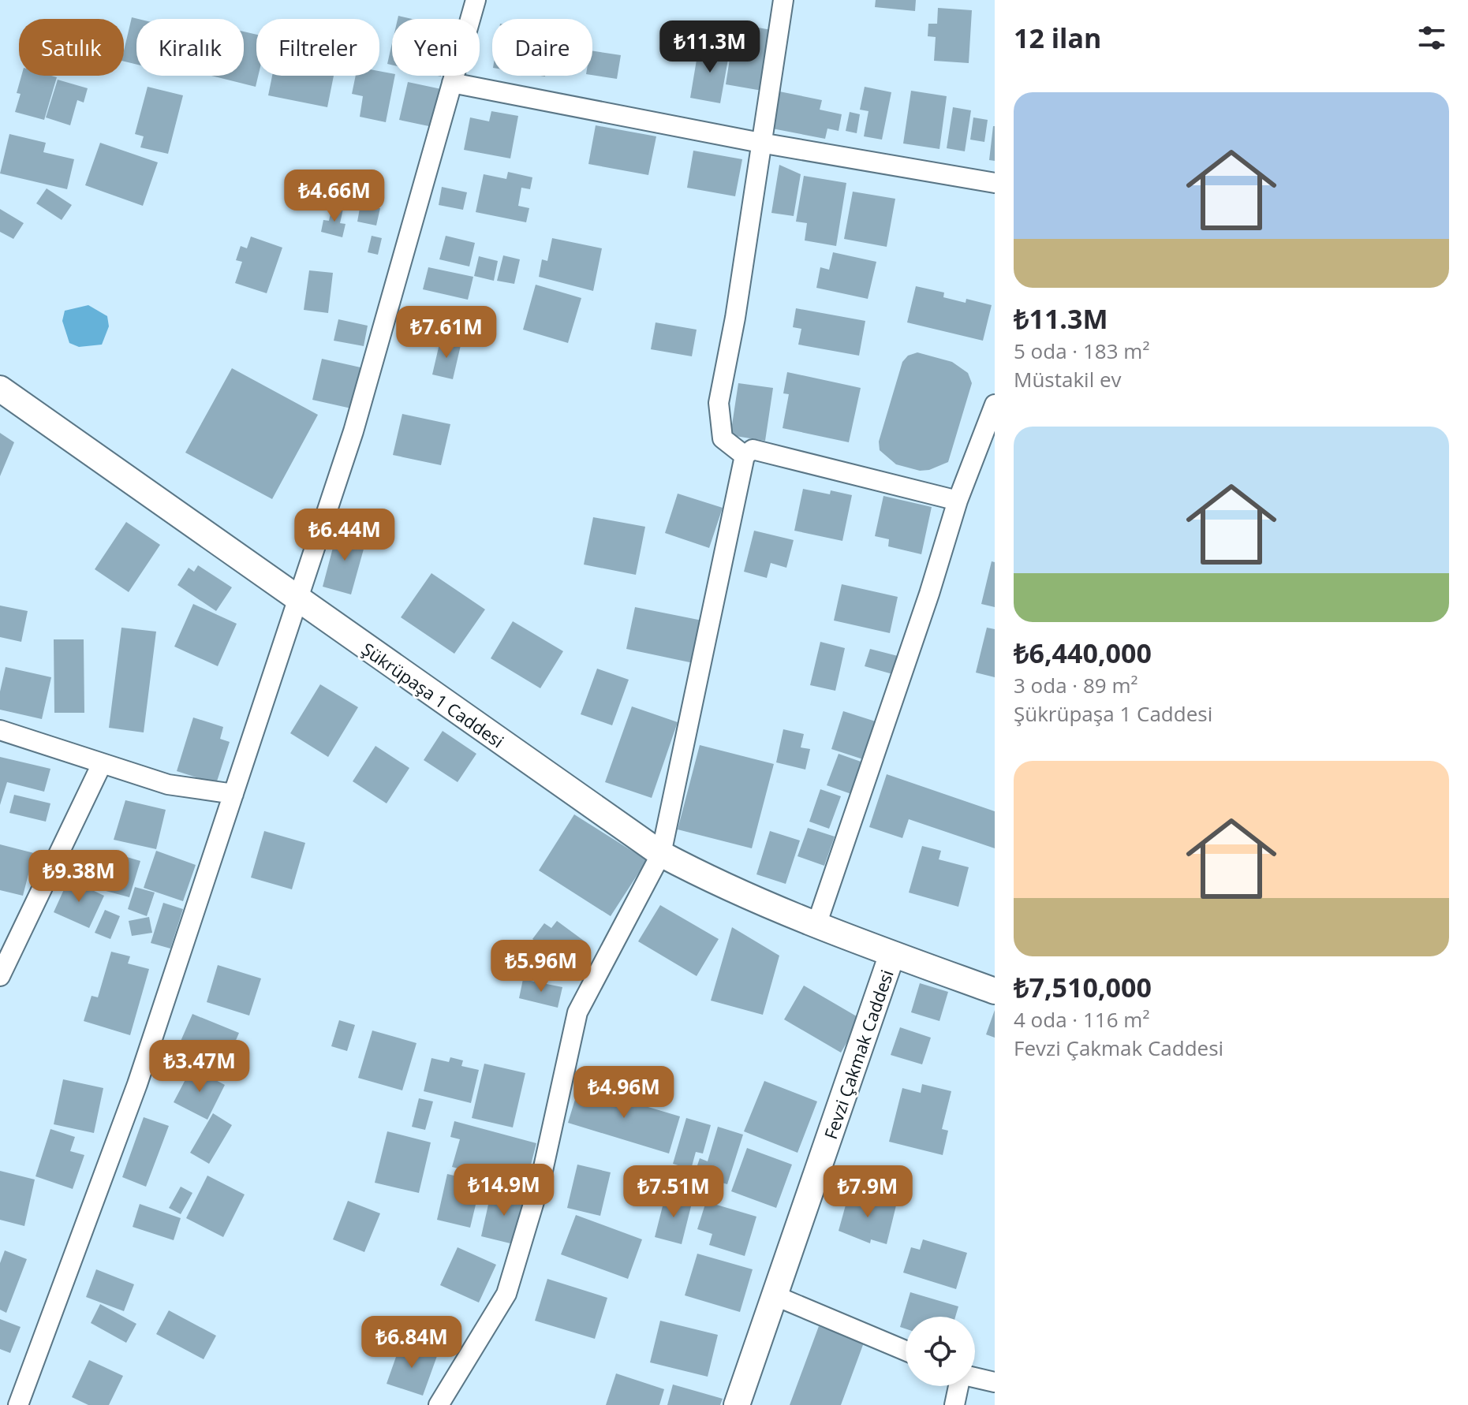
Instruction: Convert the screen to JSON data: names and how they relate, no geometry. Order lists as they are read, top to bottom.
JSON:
{
  "streets": {
    "main road": ["Şükrüpaşa 1 Caddesi", "Fevzi Çakmak Caddesi"]
  },
  "crossings": [
    ["Şükrüpaşa 1 Caddesi", "Fevzi Çakmak Caddesi"]
  ],
  "page": {
    "heading": "12 ilan",
    "chip": [
      "Satılık",
      "Kiralık",
      "Filtreler",
      "Yeni",
      "Daire"
    ],
    "price": [
      "₺11.3M",
      "₺4.66M",
      "₺7.61M",
      "₺6.44M",
      "₺9.38M",
      "₺5.96M",
      "₺3.47M",
      "₺4.96M",
      "₺14.9M",
      "₺7.51M",
      "₺7.9M",
      "₺6.84M"
    ],
    "list": [
      {
        "name": "₺11.3M",
        "note": "5 oda · 183 m² · Müstakil ev"
      },
      {
        "name": "₺6,440,000",
        "note": "3 oda · 89 m² · Şükrüpaşa 1 Caddesi"
      },
      {
        "name": "₺7,510,000",
        "note": "4 oda · 116 m² · Fevzi Çakmak Caddesi"
      }
    ]
  }
}
